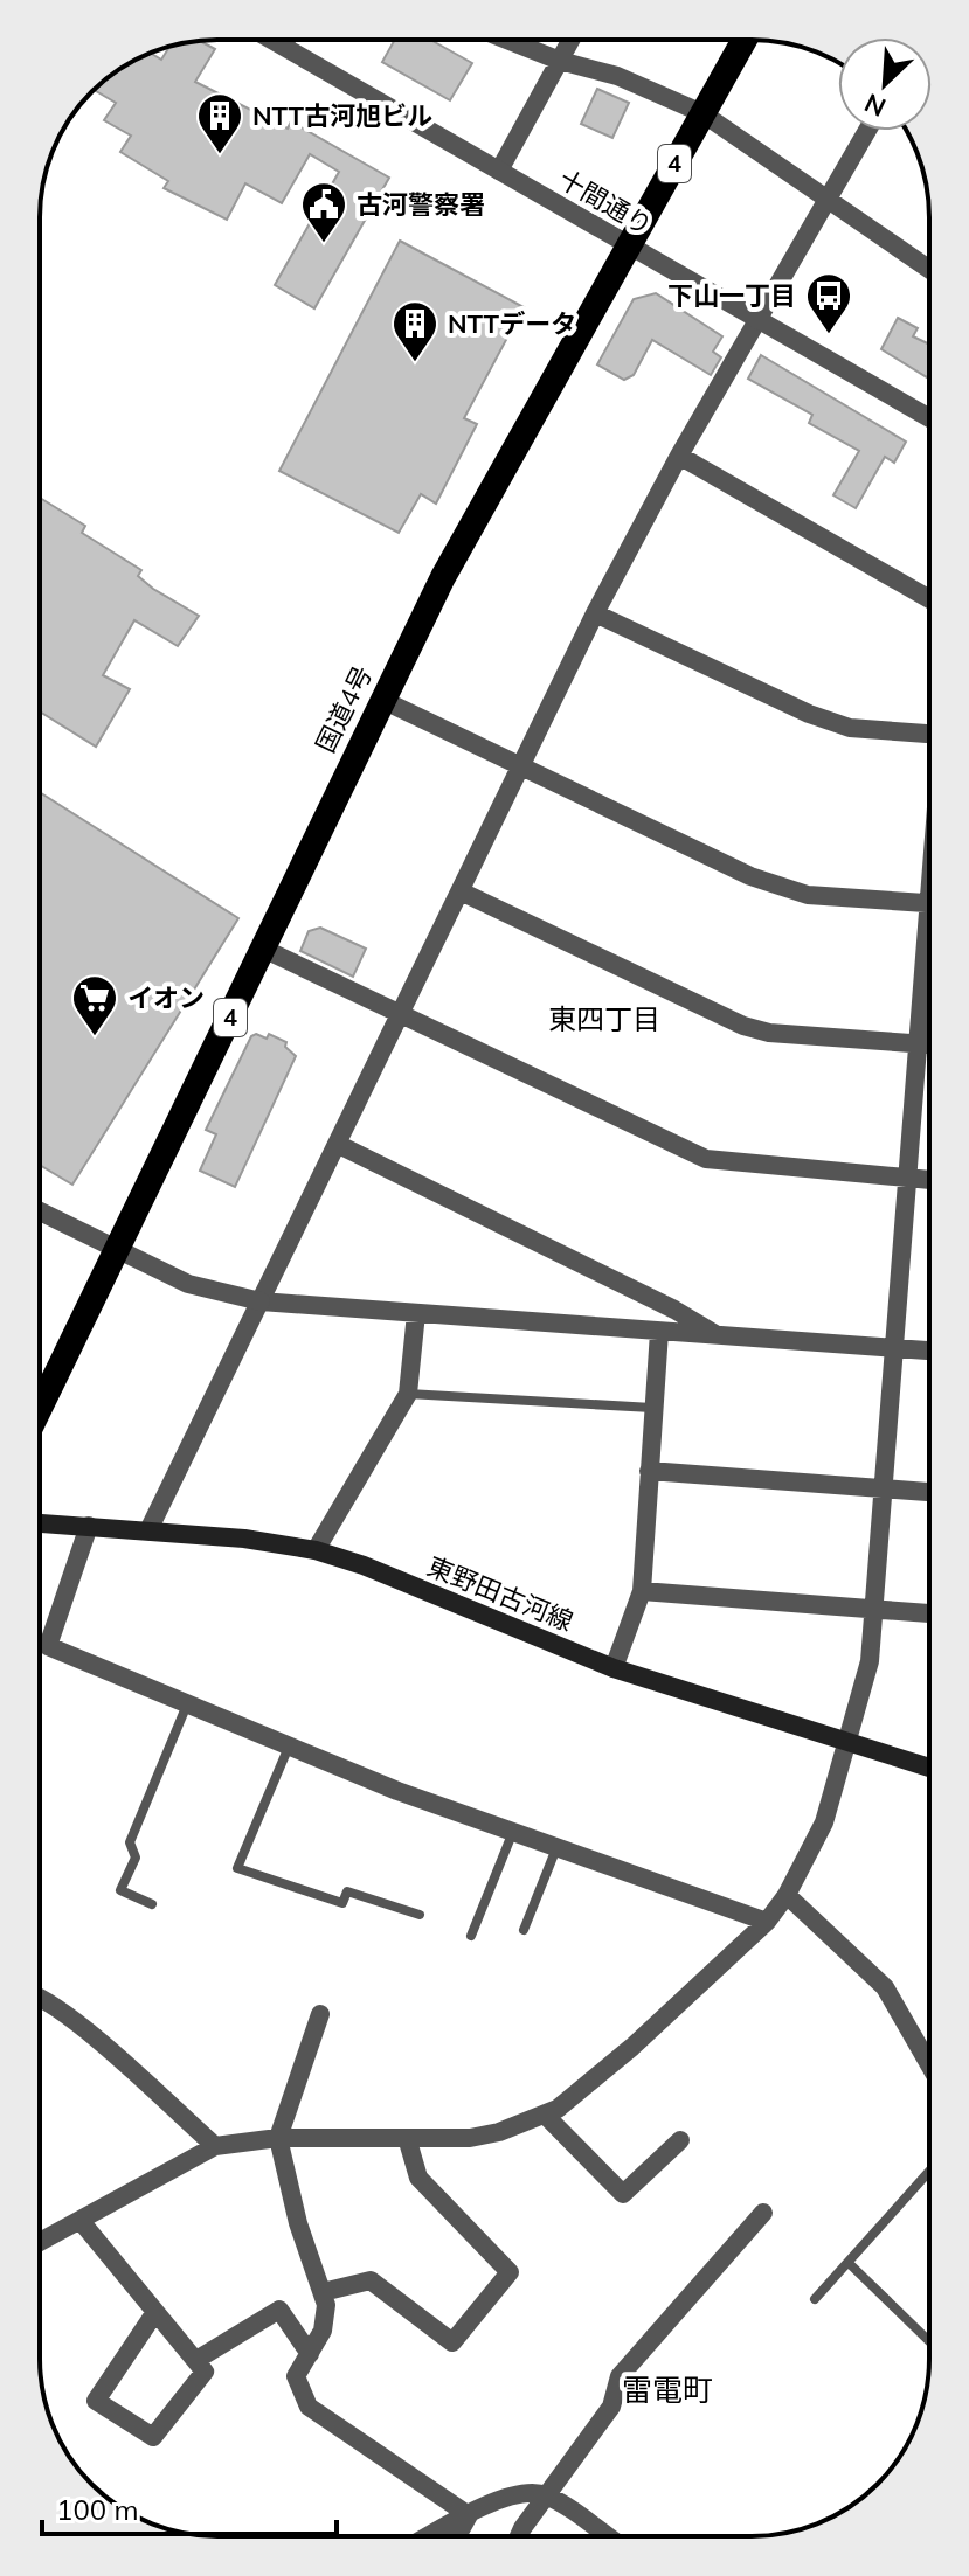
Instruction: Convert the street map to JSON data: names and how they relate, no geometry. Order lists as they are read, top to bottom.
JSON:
{
  "streets": {
    "highway": ["4", "国道4号"],
    "main road": ["東野田古河線"],
    "street": ["十間通り"]
  },
  "crossings": [
    ["十間通り", "国道4号"]
  ],
  "districts": ["東四丁目", "雷電町"],
  "places": {
    "building": ["NTT古河旭ビル", "NTTデータ"],
    "public building": ["古河警察署"],
    "bus stop": ["下山一丁目"],
    "supermarket": ["イオン"]
  },
  "scale_bar": "100 m",
  "north": "bottom left"
}
